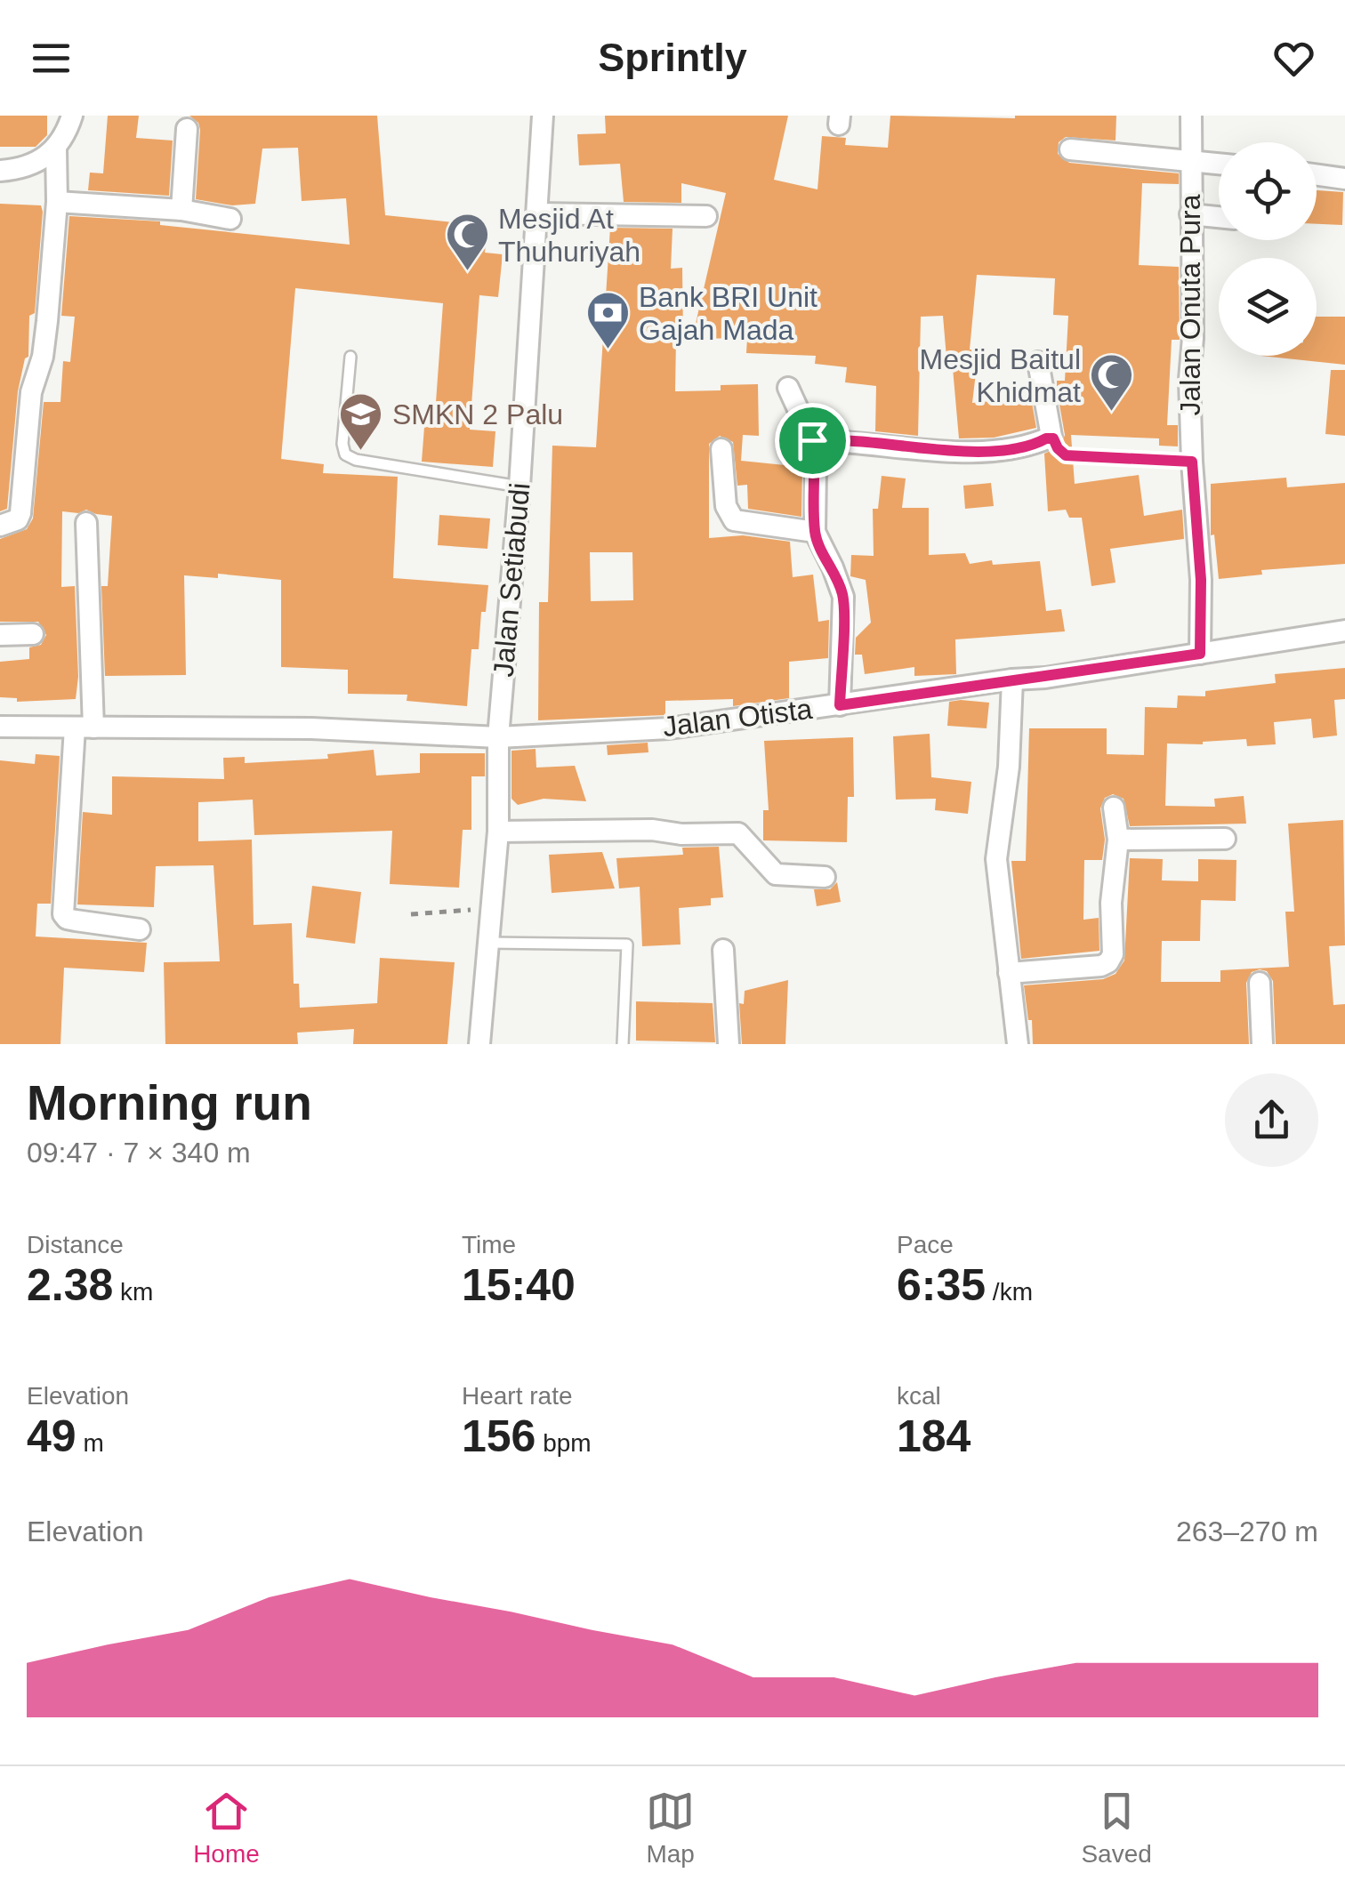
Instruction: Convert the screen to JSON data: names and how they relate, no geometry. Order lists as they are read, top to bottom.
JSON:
{
  "streets": {
    "street": ["Jalan Onuta Pura", "Jalan Setiabudi", "Jalan Otista"]
  },
  "crossings": [
    ["Jalan Onuta Pura", "Jalan Otista"],
    ["Jalan Setiabudi", "Jalan Otista"]
  ],
  "places": {
    "mosque": ["Mesjid At Thuhuriyah", "Mesjid Baitul Khidmat"],
    "bank": ["Bank BRI Unit Gajah Mada"],
    "school or university": ["SMKN 2 Palu"]
  },
  "page": {
    "header": "Sprintly",
    "heading": ["Morning run", "09:47 · 7 × 340 m"],
    "stats": [
      ["Distance", "2.38 km"],
      ["Time", "15:40"],
      ["Pace", "6:35 /km"],
      ["Elevation", "49 m"],
      ["Heart rate", "156 bpm"],
      ["kcal", "184"]
    ],
    "chart": ["Elevation", "263–270 m"],
    "tabs": ["Home", "Map", "Saved"]
  }
}
